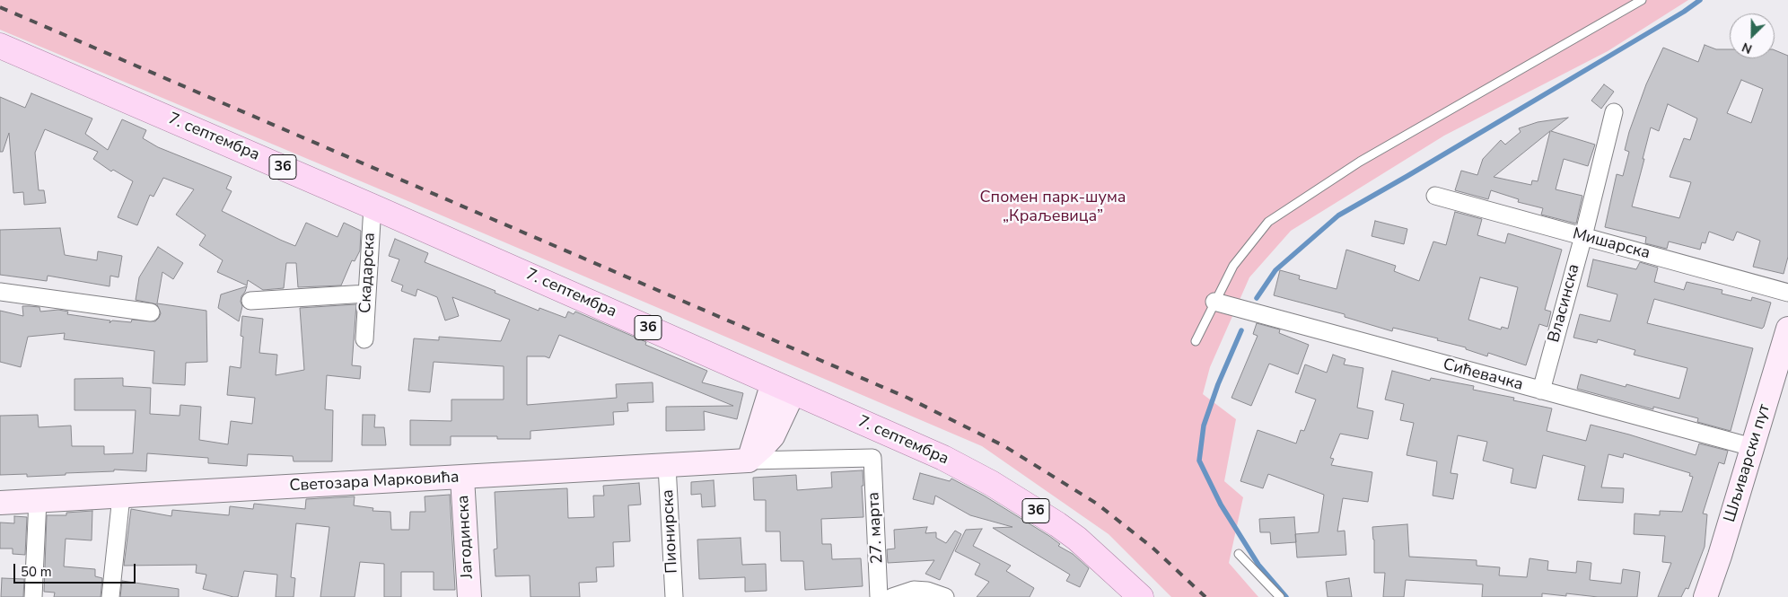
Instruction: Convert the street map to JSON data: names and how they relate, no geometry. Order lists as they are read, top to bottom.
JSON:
{
  "streets": {
    "main road": ["7. септембра", "36"],
    "street": [
      "Мишарска",
      "Скадарска",
      "Власинска",
      "Сићевачка",
      "Шљиварски пут",
      "Светозара Марковића",
      "27. марта",
      "Пионирска",
      "Јагодинска"
    ]
  },
  "crossings": [
    ["7. септембра", "Скадарска"],
    ["Мишарска", "Власинска"],
    ["Власинска", "Сићевачка"],
    ["Сићевачка", "Шљиварски пут"],
    ["Светозара Марковића", "27. марта"],
    ["Светозара Марковића", "Пионирска"],
    ["Светозара Марковића", "Јагодинска"]
  ],
  "parks": ["Спомен парк-шума „Краљевица”"],
  "scale_bar": "50 m",
  "north": "bottom left"
}
